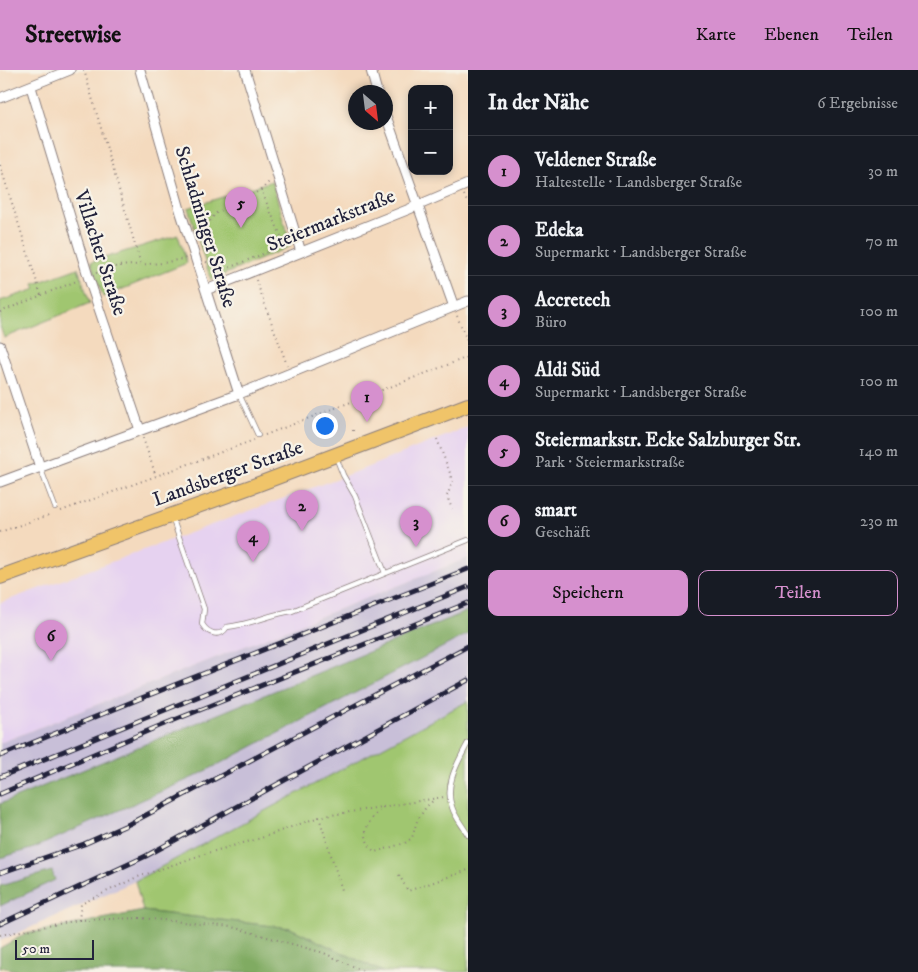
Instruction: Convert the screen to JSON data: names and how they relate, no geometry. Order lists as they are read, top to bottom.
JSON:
{
  "streets": {
    "main road": ["Landsberger Straße"],
    "street": ["Steiermarkstraße", "Schladminger Straße", "Villacher Straße"]
  },
  "crossings": [
    ["Steiermarkstraße", "Schladminger Straße"]
  ],
  "scale_bar": "50 m",
  "north": "bottom right",
  "page": {
    "header": "Streetwise",
    "nav": ["Karte", "Ebenen", "Teilen"],
    "heading": ["In der Nähe", "6 Ergebnisse"],
    "map_buttons": ["+", "−"],
    "list": [
      {
        "mark": "1",
        "name": "Veldener Straße",
        "note": "Haltestelle · Landsberger Straße",
        "value": "30 m"
      },
      {
        "mark": "2",
        "name": "Edeka",
        "note": "Supermarkt · Landsberger Straße",
        "value": "70 m"
      },
      {
        "mark": "3",
        "name": "Accretech",
        "note": "Büro",
        "value": "100 m"
      },
      {
        "mark": "4",
        "name": "Aldi Süd",
        "note": "Supermarkt · Landsberger Straße",
        "value": "100 m"
      },
      {
        "mark": "5",
        "name": "Steiermarkstr. Ecke Salzburger Str.",
        "note": "Park · Steiermarkstraße",
        "value": "140 m"
      },
      {
        "mark": "6",
        "name": "smart",
        "note": "Geschäft",
        "value": "230 m"
      }
    ],
    "pins": [
      "5",
      "1",
      "2",
      "3",
      "4",
      "6"
    ],
    "buttons": ["Speichern", "Teilen"],
    "scale": "50 m"
  }
}
